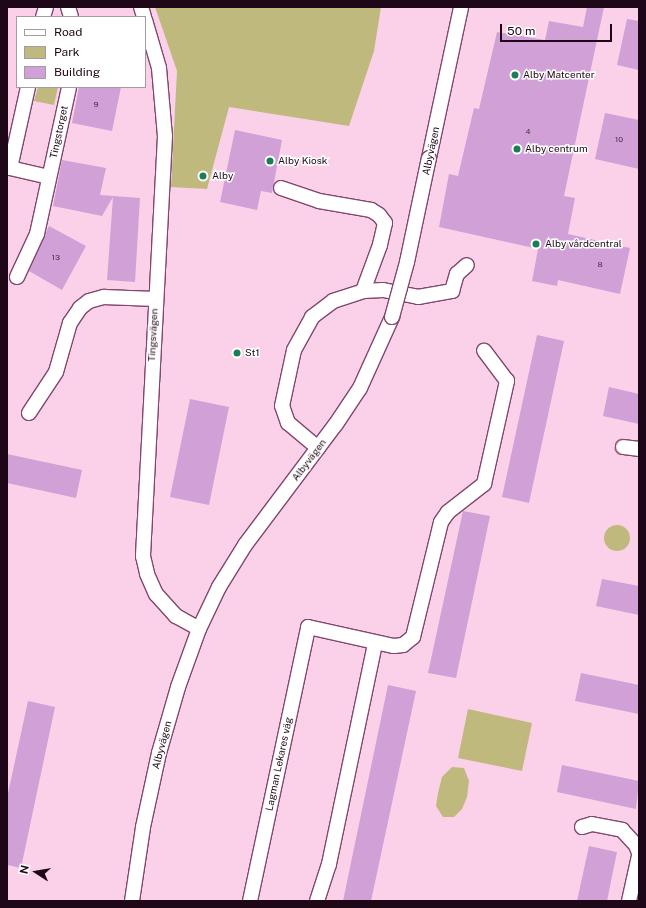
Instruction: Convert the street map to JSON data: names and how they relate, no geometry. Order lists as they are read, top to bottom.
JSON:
{
  "streets": {
    "street": [
      "Tingstorget",
      "Albyvägen",
      "Tingsvägen",
      "Lagman Lekares väg"
    ]
  },
  "crossings": [
    ["Albyvägen", "Tingsvägen"]
  ],
  "places": [
    "Alby Matcenter",
    "Alby centrum",
    "Alby Kiosk",
    "Alby",
    "Alby vårdcentral",
    "St1"
  ],
  "house_numbers": [
    "9",
    "4",
    "10",
    "13",
    "8"
  ],
  "legend": ["Road", "Park", "Building"],
  "scale_bar": "50 m",
  "north": "left"
}
